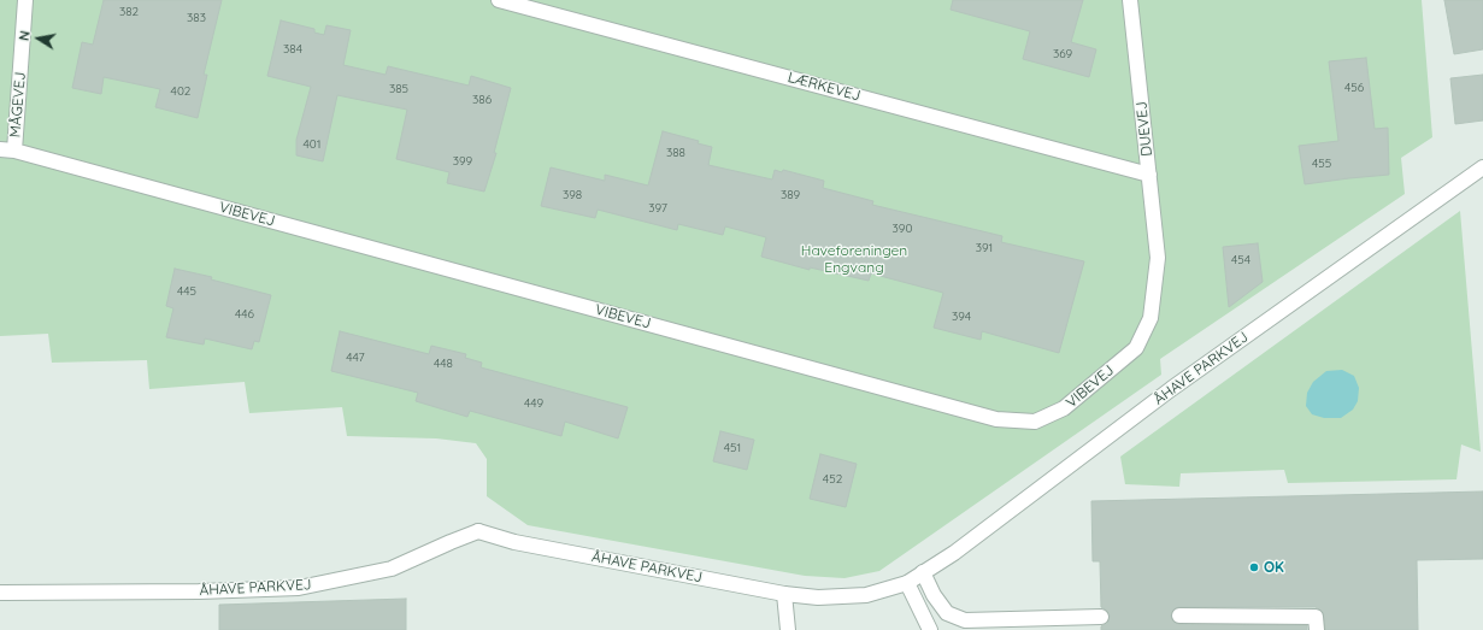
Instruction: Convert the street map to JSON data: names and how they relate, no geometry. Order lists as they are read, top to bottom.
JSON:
{
  "streets": {
    "street": [
      "LÆRKEVEJ",
      "MÅGEVEJ",
      "DUEVEJ",
      "VIBEVEJ",
      "ÅHAVE PARKVEJ"
    ]
  },
  "crossings": [
    ["LÆRKEVEJ", "DUEVEJ"],
    ["MÅGEVEJ", "VIBEVEJ"],
    ["DUEVEJ", "VIBEVEJ"]
  ],
  "parks": ["Haveforeningen Engvang"],
  "places": ["OK"],
  "house_numbers": [
    "382",
    "383",
    "384",
    "369",
    "456",
    "385",
    "402",
    "386",
    "401",
    "388",
    "399",
    "455",
    "398",
    "389",
    "397",
    "390",
    "391",
    "454",
    "445",
    "446",
    "394",
    "447",
    "448",
    "449",
    "451",
    "452"
  ],
  "north": "left"
}
